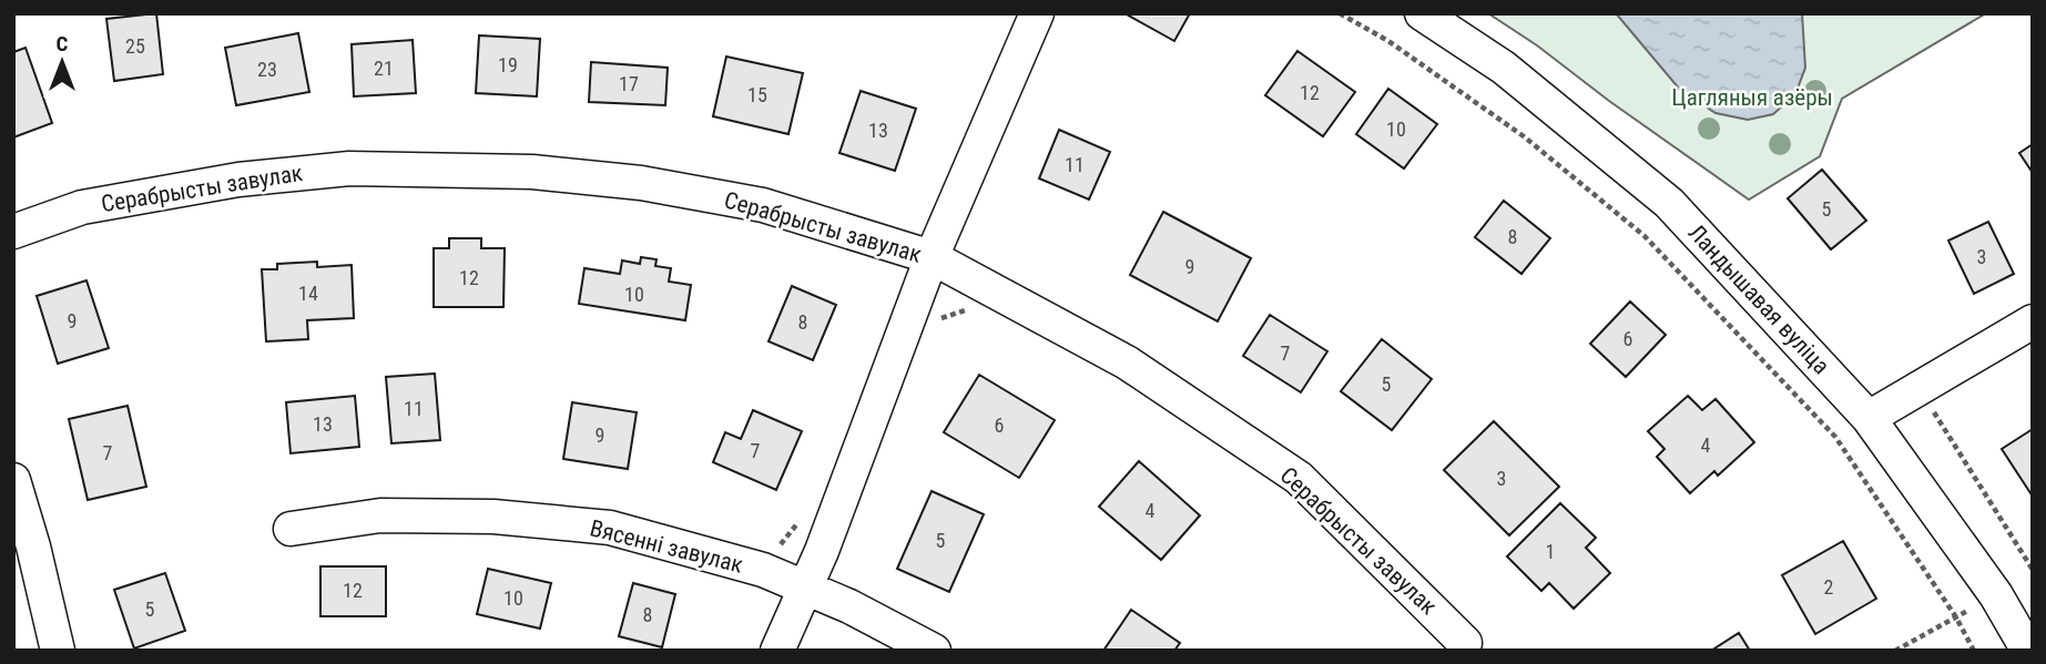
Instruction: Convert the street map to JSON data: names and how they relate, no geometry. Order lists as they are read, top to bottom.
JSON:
{
  "streets": {
    "street": ["Серабрысты завулак", "Ландышавая вуліца", "Вясенні завулак"]
  },
  "parks": ["Цагляныя азёры"],
  "house_numbers": [
    "25",
    "19",
    "21",
    "23",
    "17",
    "12",
    "15",
    "10",
    "13",
    "11",
    "5",
    "8",
    "3",
    "9",
    "12",
    "14",
    "10",
    "9",
    "8",
    "6",
    "7",
    "5",
    "11",
    "13",
    "6",
    "9",
    "4",
    "7",
    "7",
    "3",
    "4",
    "5",
    "1",
    "2",
    "12",
    "10",
    "5",
    "8"
  ],
  "north": "top"
}
